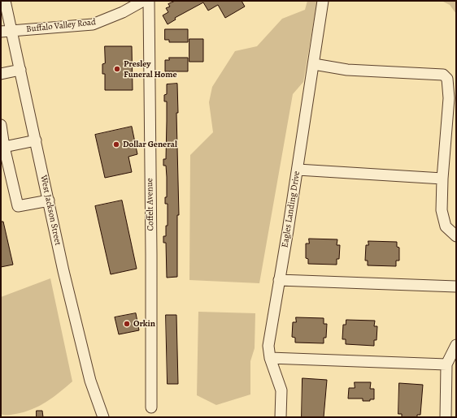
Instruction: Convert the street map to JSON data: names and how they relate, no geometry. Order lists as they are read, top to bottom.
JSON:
{
  "streets": {
    "street": [
      "Buffalo Valley Road",
      "Coffelt Avenue",
      "Eagles Landing Drive",
      "West Jackson Street"
    ]
  },
  "crossings": [
    ["Buffalo Valley Road", "West Jackson Street"]
  ],
  "places": ["Presley Funeral Home", "Dollar General", "Orkin"]
}
